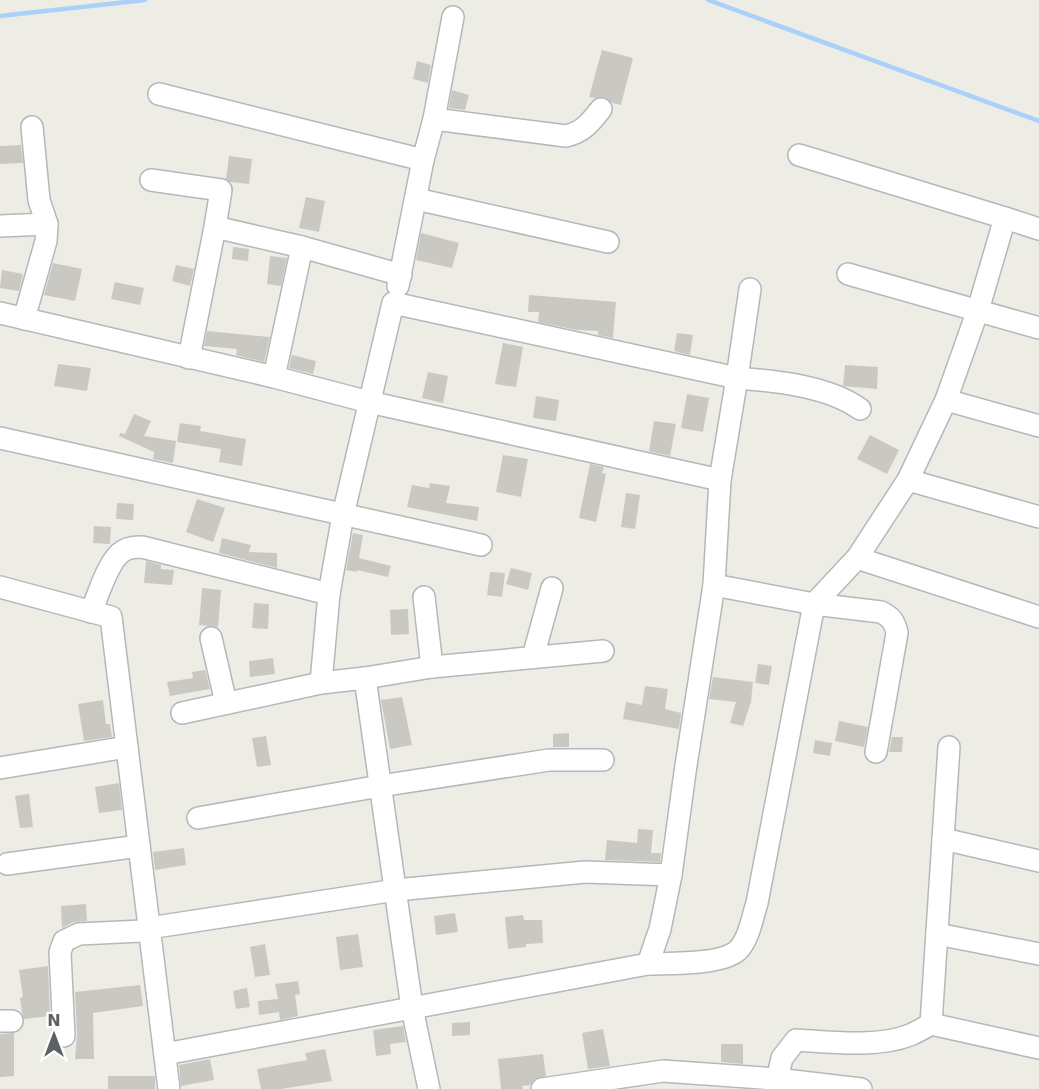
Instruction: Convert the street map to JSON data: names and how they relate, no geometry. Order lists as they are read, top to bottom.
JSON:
{
  "north": "top"
}
